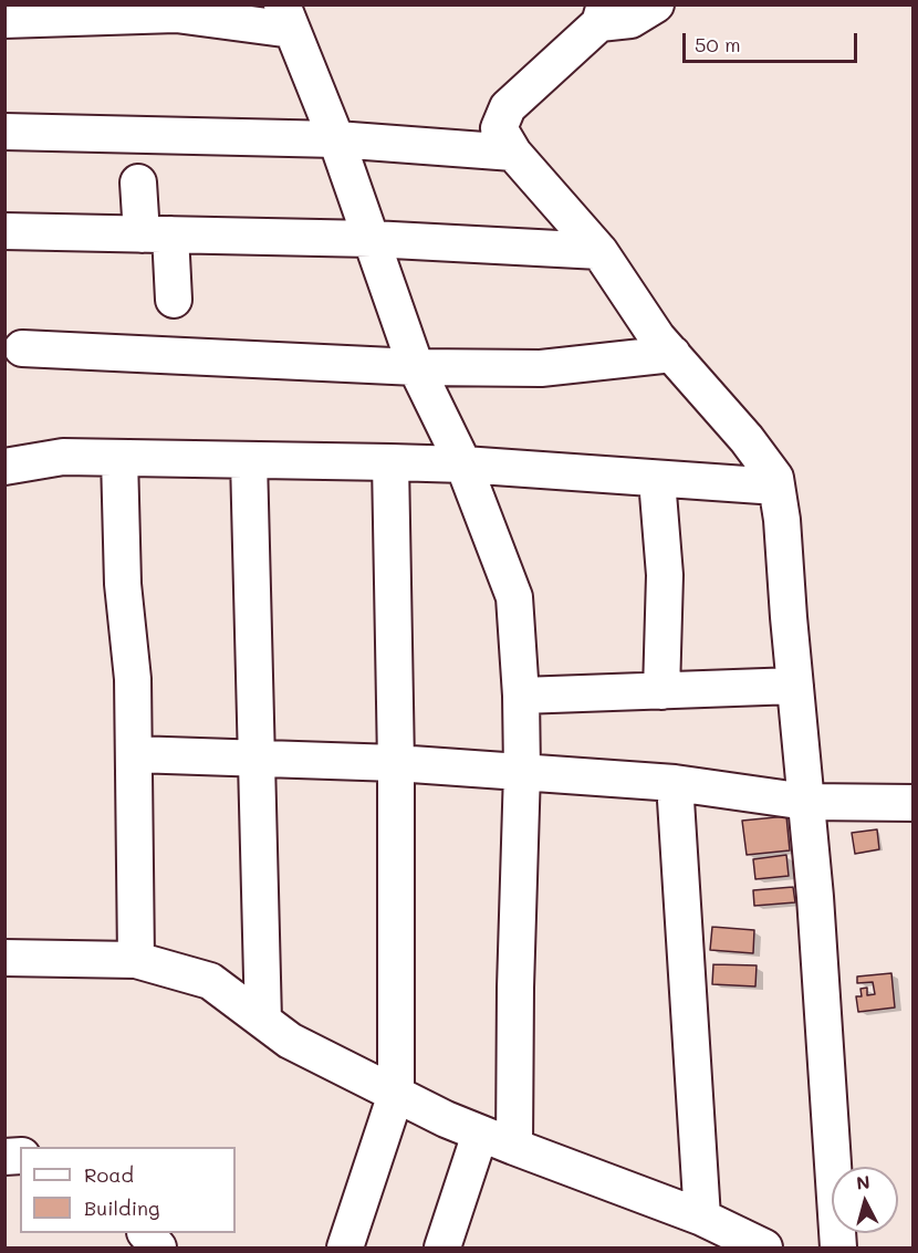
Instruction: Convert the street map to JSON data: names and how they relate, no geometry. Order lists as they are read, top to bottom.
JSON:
{
  "legend": ["Road", "Building"],
  "scale_bar": "50 m",
  "north": "top"
}
